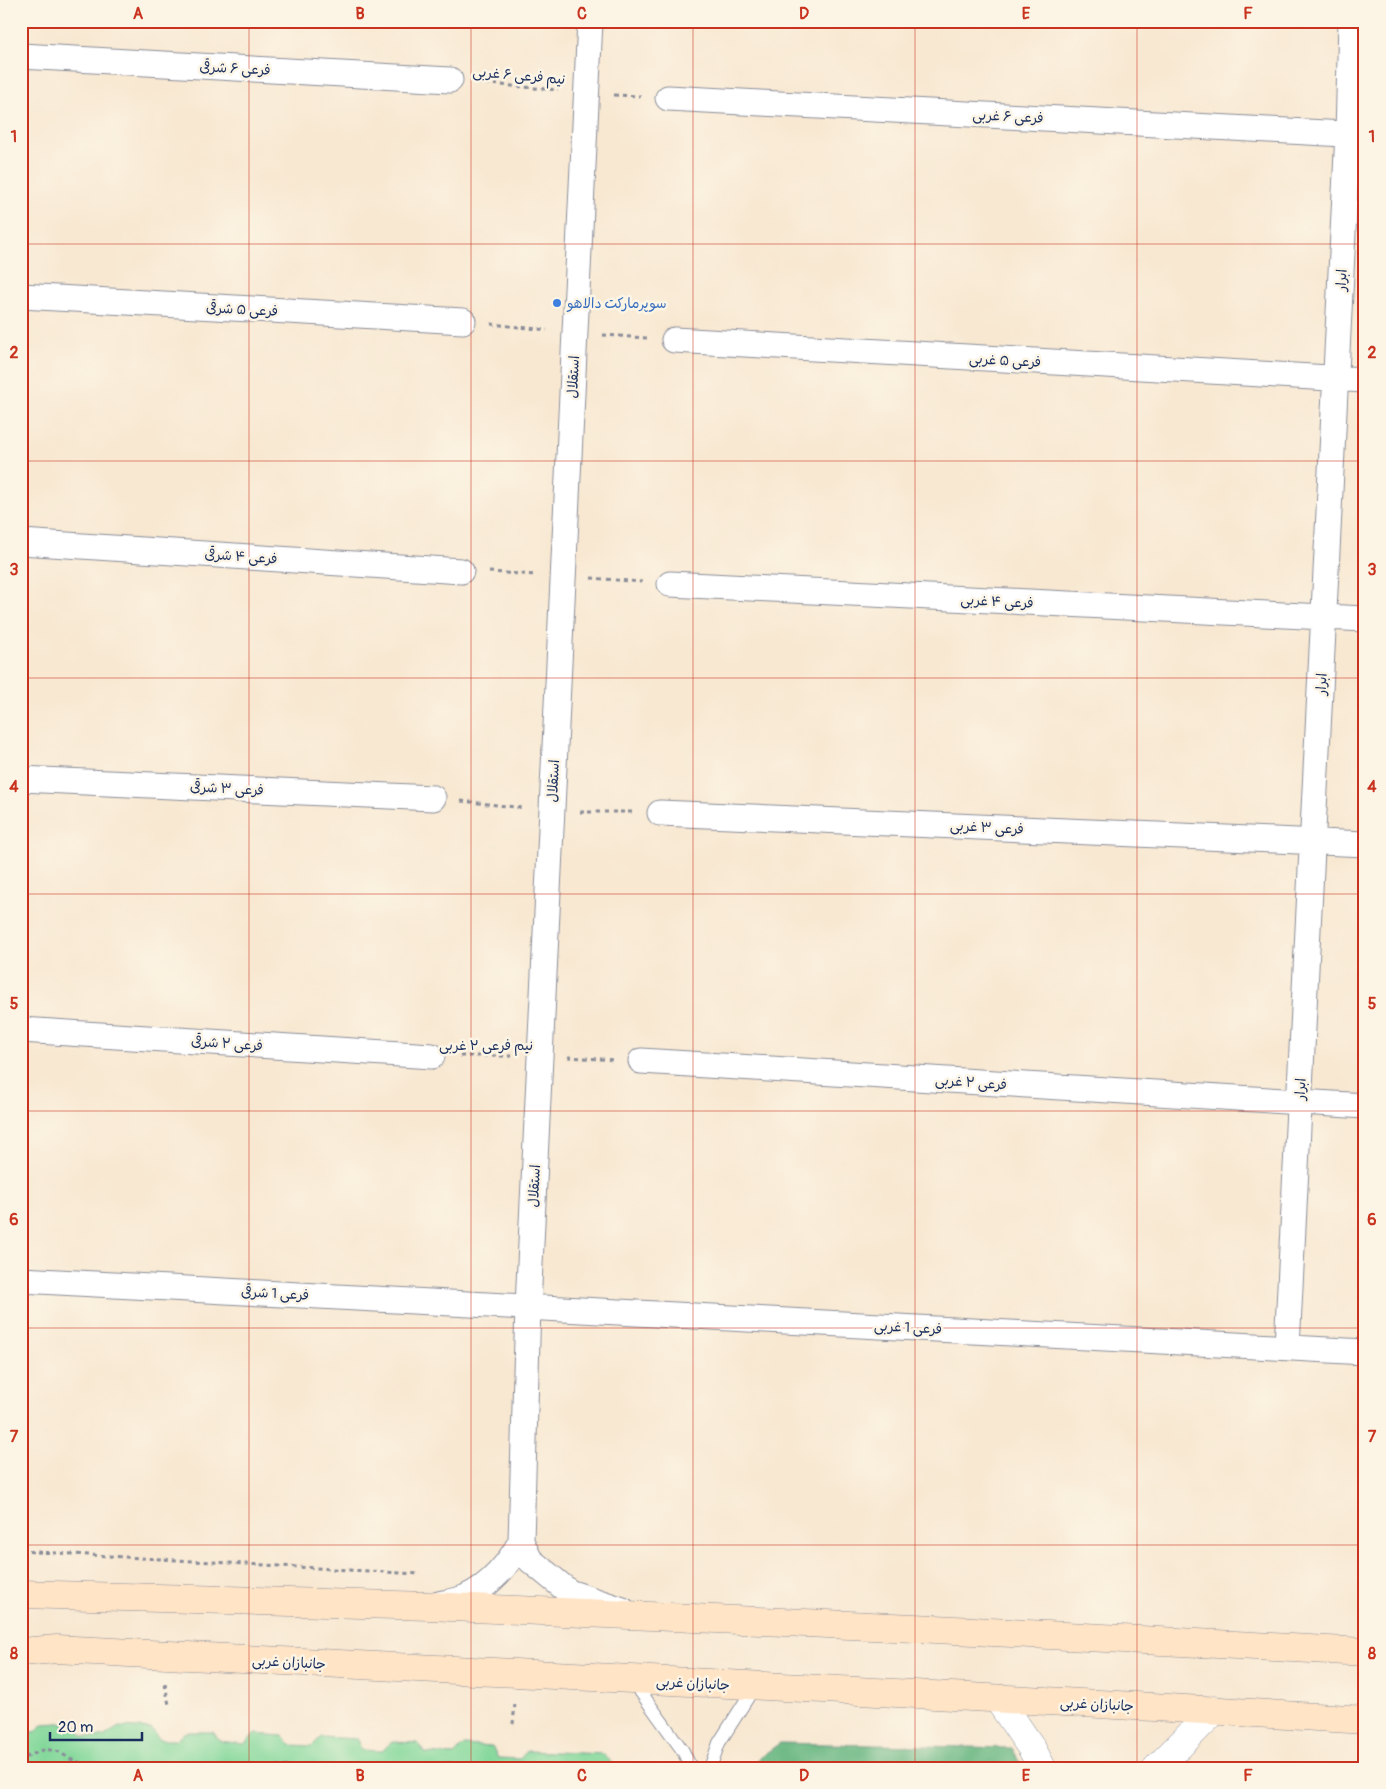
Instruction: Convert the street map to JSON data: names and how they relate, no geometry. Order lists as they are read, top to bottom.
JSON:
{
  "streets": {
    "main road": ["جانبازان غربی"],
    "street": [
      "فرعی ۶ شرقی",
      "فرعی ۶ غربی",
      "ابرار",
      "فرعی ۵ شرقی",
      "فرعی ۵ غربی",
      "استقلال",
      "فرعی ۴ شرقی",
      "فرعی ۴ غربی",
      "فرعی ۳ شرقی",
      "فرعی ۳ غربی",
      "فرعی ۲ شرقی",
      "فرعی ۲ غربی",
      "فرعی 1 شرقی",
      "فرعی 1 غربی"
    ],
    "path": ["نیم فرعی ۶ غربی", "نیم فرعی ۲ غربی"]
  },
  "crossings": [
    ["فرعی ۶ شرقی", "نیم فرعی ۶ غربی"],
    ["نیم فرعی ۶ غربی", "فرعی ۶ غربی"],
    ["نیم فرعی ۶ غربی", "استقلال"],
    ["فرعی ۶ غربی", "ابرار"],
    ["ابرار", "فرعی ۵ غربی"],
    ["ابرار", "فرعی ۴ غربی"],
    ["ابرار", "فرعی ۳ غربی"],
    ["ابرار", "فرعی ۲ غربی"],
    ["ابرار", "فرعی 1 غربی"],
    ["استقلال", "نیم فرعی ۲ غربی"],
    ["استقلال", "فرعی 1 شرقی"],
    ["استقلال", "فرعی 1 غربی"],
    ["فرعی ۲ شرقی", "نیم فرعی ۲ غربی"],
    ["نیم فرعی ۲ غربی", "فرعی ۲ غربی"],
    ["فرعی 1 شرقی", "فرعی 1 غربی"]
  ],
  "places": ["سوپرمارکت دالاهو"],
  "scale_bar": "20 m",
  "grid": {
    "columns": [
      "A",
      "B",
      "C",
      "D",
      "E",
      "F"
    ],
    "rows": [
      "1",
      "2",
      "3",
      "4",
      "5",
      "6",
      "7",
      "8"
    ]
  }
}
